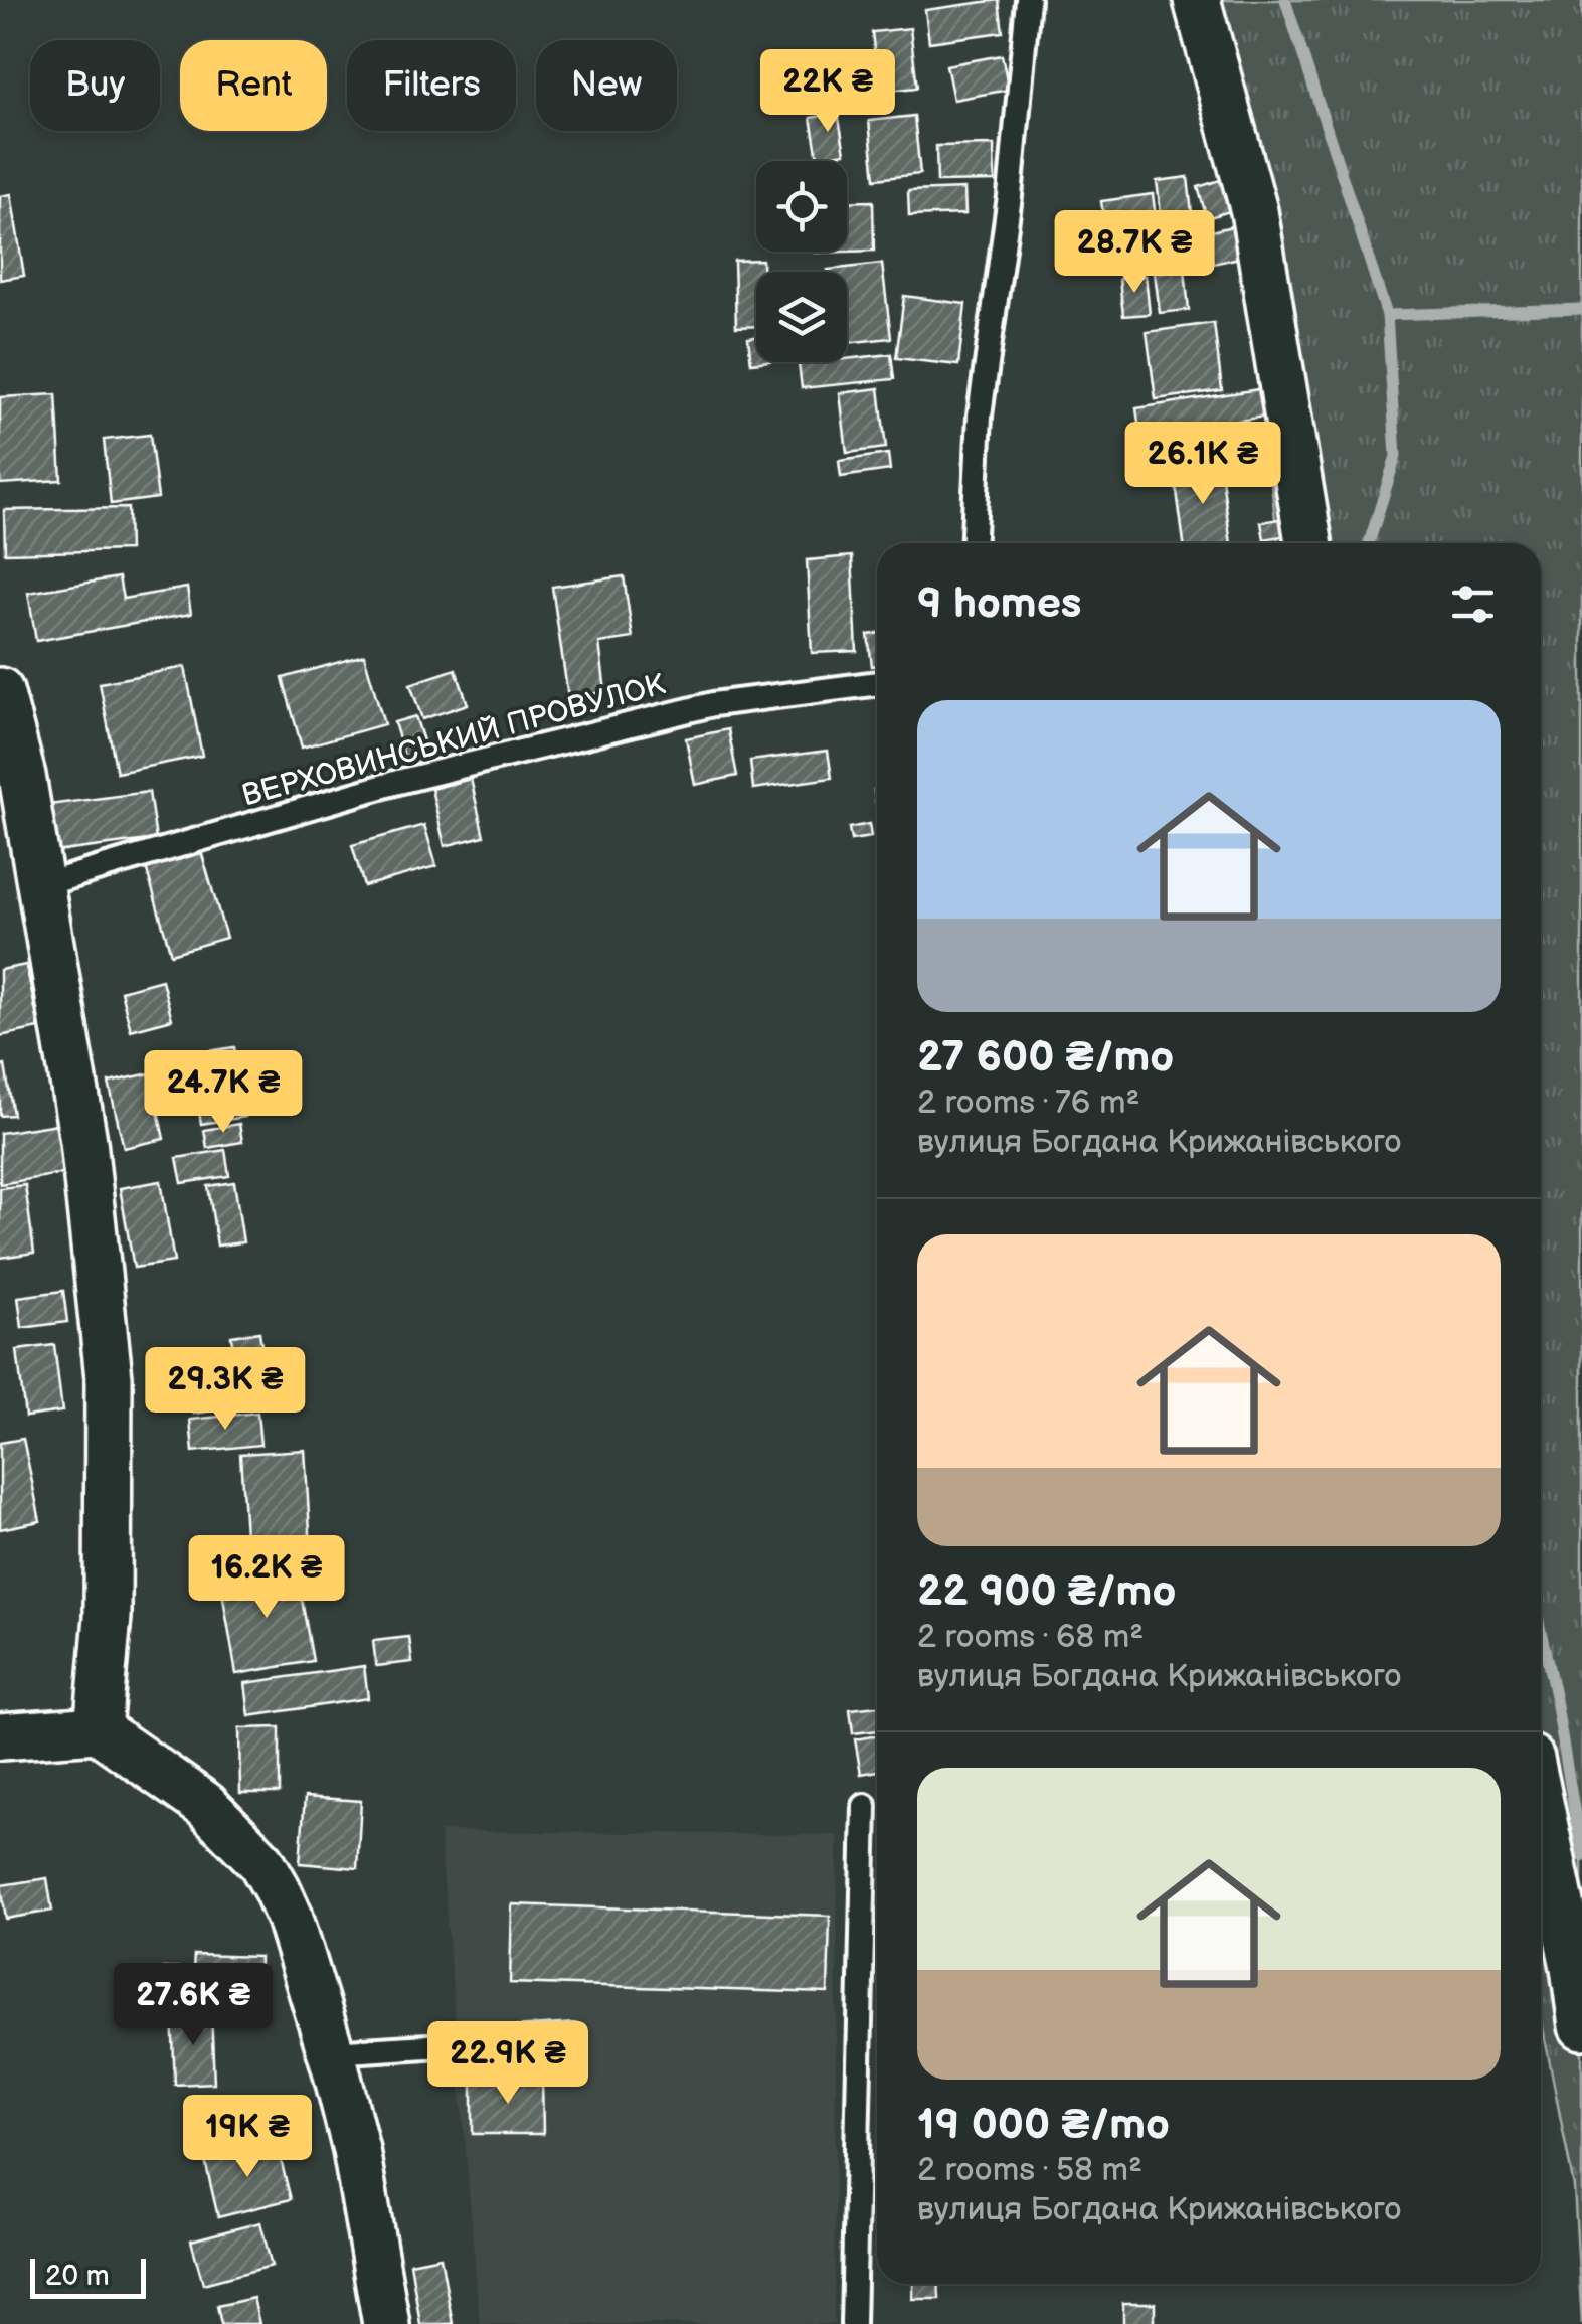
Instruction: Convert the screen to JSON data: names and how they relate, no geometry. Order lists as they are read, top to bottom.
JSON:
{
  "streets": {
    "lane": ["ВЕРХОВИНСЬКИЙ ПРОВУЛОК"]
  },
  "scale_bar": "20 m",
  "page": {
    "chip": [
      "Buy",
      "Rent",
      "Filters",
      "New"
    ],
    "price": [
      "22K ₴",
      "28.7K ₴",
      "26.1K ₴",
      "24.7K ₴",
      "29.3K ₴",
      "16.2K ₴",
      "27.6K ₴",
      "22.9K ₴",
      "19K ₴"
    ],
    "heading": "9 homes",
    "list": [
      {
        "name": "27 600 ₴/mo",
        "note": "2 rooms · 76 m² · вулиця Богдана Крижанівського"
      },
      {
        "name": "22 900 ₴/mo",
        "note": "2 rooms · 68 m² · вулиця Богдана Крижанівського"
      },
      {
        "name": "19 000 ₴/mo",
        "note": "2 rooms · 58 m² · вулиця Богдана Крижанівського"
      }
    ],
    "scale": "20 m"
  }
}
